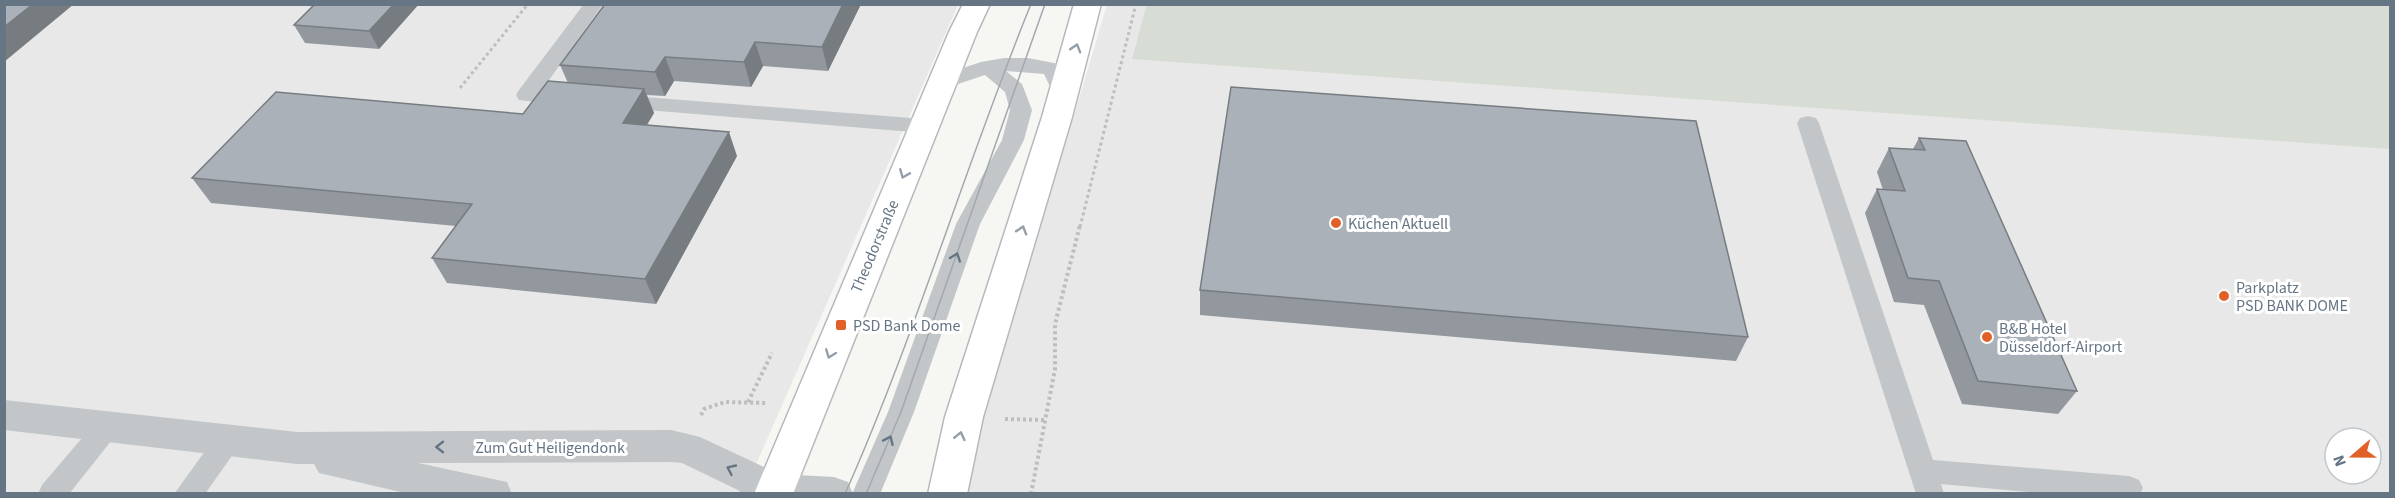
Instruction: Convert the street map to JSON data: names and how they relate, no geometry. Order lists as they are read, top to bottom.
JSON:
{
  "streets": {
    "main road": ["Theodorstraße"],
    "street": ["Zum Gut Heiligendonk"]
  },
  "crossings": [
    ["Theodorstraße", "Zum Gut Heiligendonk"]
  ],
  "places": {
    "other": ["Küchen Aktuell", "Parkplatz PSD BANK DOME", "B&B Hotel Düsseldorf-Airport"],
    "transit": ["PSD Bank Dome"]
  },
  "north": "left"
}
